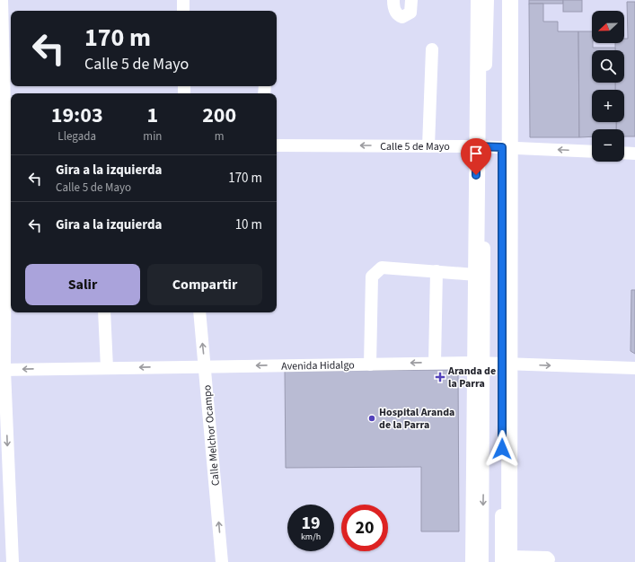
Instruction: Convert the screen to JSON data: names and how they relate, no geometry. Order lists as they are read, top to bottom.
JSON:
{
  "streets": {
    "street": ["Calle 5 de Mayo", "Avenida Hidalgo", "Calle Melchor Ocampo"]
  },
  "crossings": [
    ["Avenida Hidalgo", "Calle Melchor Ocampo"]
  ],
  "one_way": ["Calle 5 de Mayo", "Calle Melchor Ocampo"],
  "places": {
    "health": ["Aranda de la Parra"],
    "other": ["Hospital Aranda de la Parra"]
  },
  "north": "left",
  "page": {
    "map_buttons": ["+", "−"],
    "turn": ["170 m", "Calle 5 de Mayo"],
    "eta": [
      "19:03",
      "Llegada",
      "1",
      "min",
      "200",
      "m"
    ],
    "list": [
      {
        "name": "Gira a la izquierda",
        "note": "Calle 5 de Mayo",
        "value": "170 m"
      },
      {
        "name": "Gira a la izquierda",
        "value": "10 m"
      }
    ],
    "buttons": ["Salir", "Compartir"],
    "speed": "19 km/h",
    "limit": "20"
  }
}
